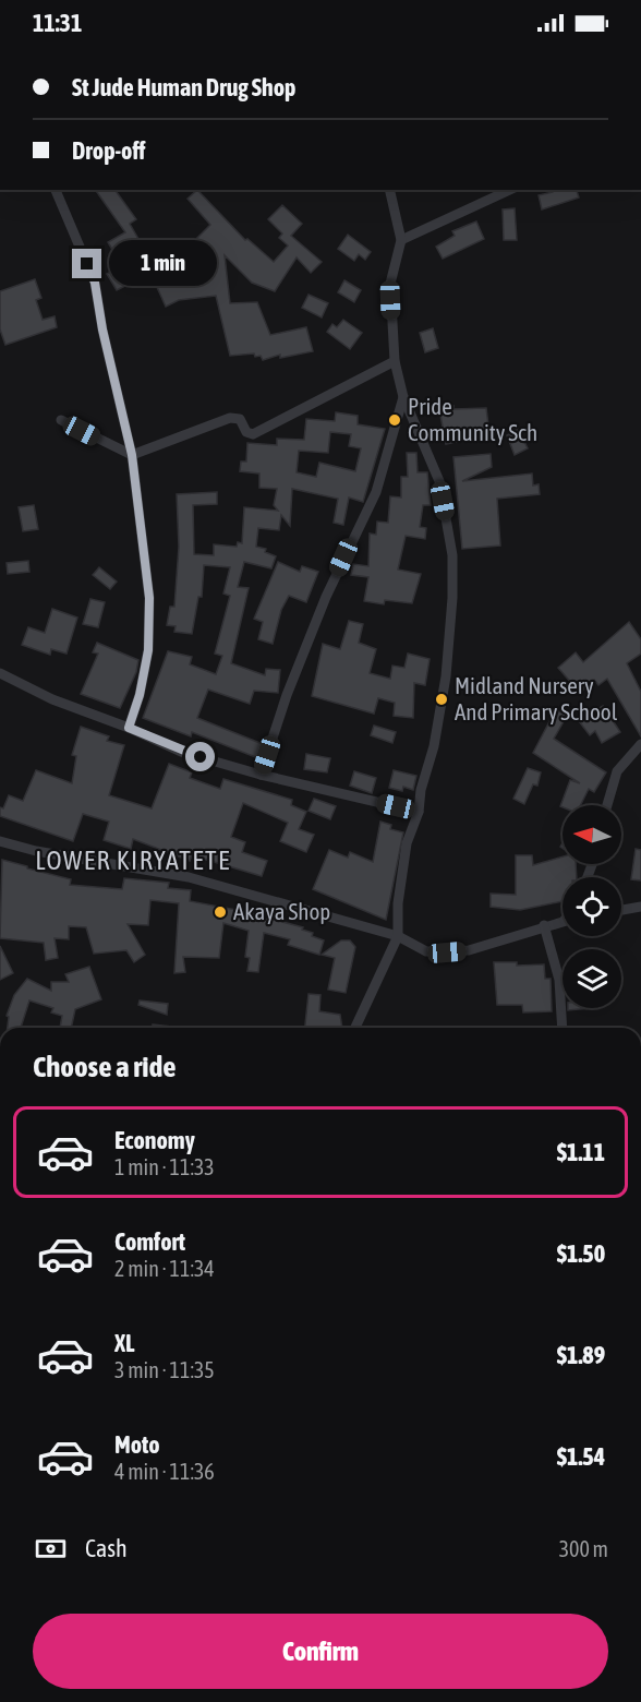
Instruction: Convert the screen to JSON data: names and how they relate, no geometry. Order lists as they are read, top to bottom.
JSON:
{
  "districts": ["LOWER KIRYATETE"],
  "places": ["Pride Community Sch", "Midland Nursery And Primary School", "Akaya Shop"],
  "north": "left",
  "page": {
    "status": "11:31",
    "banner": ["St Jude Human Drug Shop", "Drop-off"],
    "bubble": "1 min",
    "heading": "Choose a ride",
    "list": [
      {
        "name": "Economy",
        "note": "1 min · 11:33",
        "value": "$1.11"
      },
      {
        "name": "Comfort",
        "note": "2 min · 11:34",
        "value": "$1.50"
      },
      {
        "name": "XL",
        "note": "3 min · 11:35",
        "value": "$1.89"
      },
      {
        "name": "Moto",
        "note": "4 min · 11:36",
        "value": "$1.54"
      }
    ],
    "pay": ["Cash", "300 m"],
    "buttons": "Confirm"
  }
}
